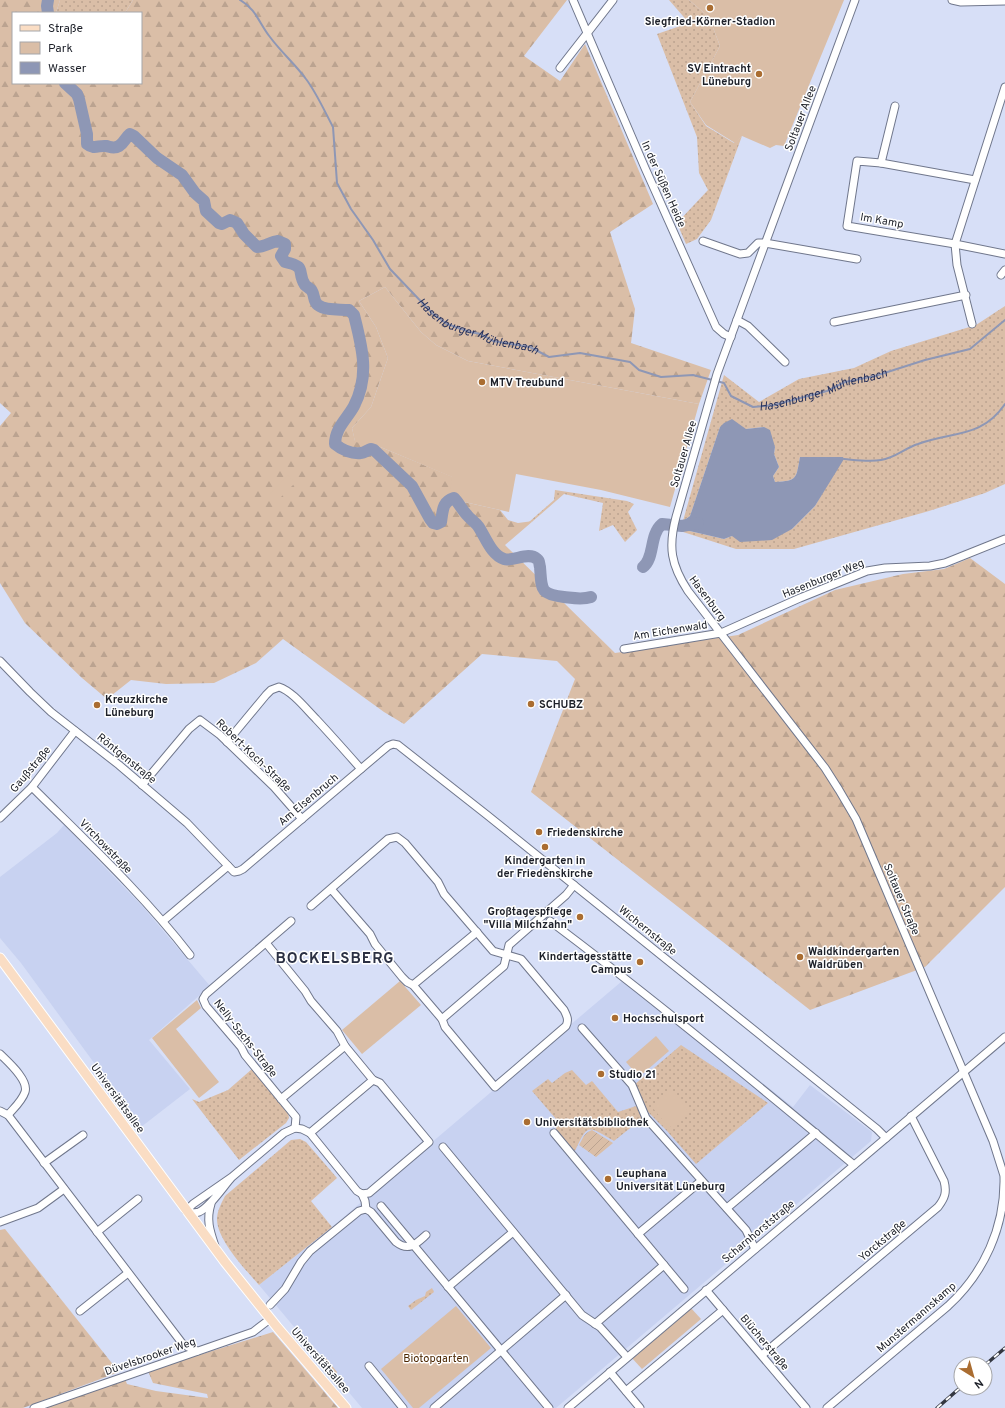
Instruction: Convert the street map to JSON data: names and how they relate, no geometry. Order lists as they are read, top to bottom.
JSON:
{
  "streets": {
    "main road": ["Universitätsallee"],
    "street": [
      "Soltauer Allee",
      "In der Süßen Heide",
      "Im Kamp",
      "Hasenburger Weg",
      "Hasenburg",
      "Am Eichenwald",
      "Robert-Koch-Straße",
      "Röntgenstraße",
      "Gaußstraße",
      "Am Elsenbruch",
      "Virchowstraße",
      "Soltauer Straße",
      "Wichernstraße",
      "Nelly-Sachs-Straße",
      "Scharnhorststraße",
      "Yorckstraße",
      "Munstermannskamp",
      "Blücherstraße",
      "Düvelsbrooker Weg"
    ]
  },
  "crossings": [
    ["Soltauer Allee", "In der Süßen Heide"],
    ["Soltauer Allee", "Hasenburg"],
    ["Hasenburger Weg", "Hasenburg"],
    ["Hasenburger Weg", "Am Eichenwald"],
    ["Hasenburger Weg", "Soltauer Straße"],
    ["Hasenburg", "Am Eichenwald"],
    ["Hasenburg", "Soltauer Straße"],
    ["Am Eichenwald", "Soltauer Straße"],
    ["Robert-Koch-Straße", "Röntgenstraße"],
    ["Robert-Koch-Straße", "Am Elsenbruch"],
    ["Röntgenstraße", "Gaußstraße"],
    ["Röntgenstraße", "Am Elsenbruch"],
    ["Gaußstraße", "Virchowstraße"],
    ["Am Elsenbruch", "Wichernstraße"],
    ["Soltauer Straße", "Scharnhorststraße"],
    ["Soltauer Straße", "Munstermannskamp"],
    ["Wichernstraße", "Scharnhorststraße"],
    ["Universitätsallee", "Düvelsbrooker Weg"],
    ["Scharnhorststraße", "Yorckstraße"],
    ["Scharnhorststraße", "Blücherstraße"],
    ["Yorckstraße", "Blücherstraße"]
  ],
  "districts": ["BOCKELSBERG"],
  "water": ["Hasenburger Mühlenbach"],
  "parks": ["Biotopgarten"],
  "places": [
    "Siegfried-Körner-Stadion",
    "SV Eintracht Lüneburg",
    "MTV Treubund",
    "SCHUBZ",
    "Kreuzkirche Lüneburg",
    "Friedenskirche",
    "Kindergarten in der Friedenskirche",
    "Großtagespflege \"Villa Milchzahn\"",
    "Waldkindergarten Waldrüben",
    "Kindertagesstätte Campus",
    "Hochschulsport",
    "Studio 21",
    "Universitätsbibliothek",
    "Leuphana Universität Lüneburg"
  ],
  "legend": ["Straße", "Park", "Wasser"],
  "north": "bottom right"
}
